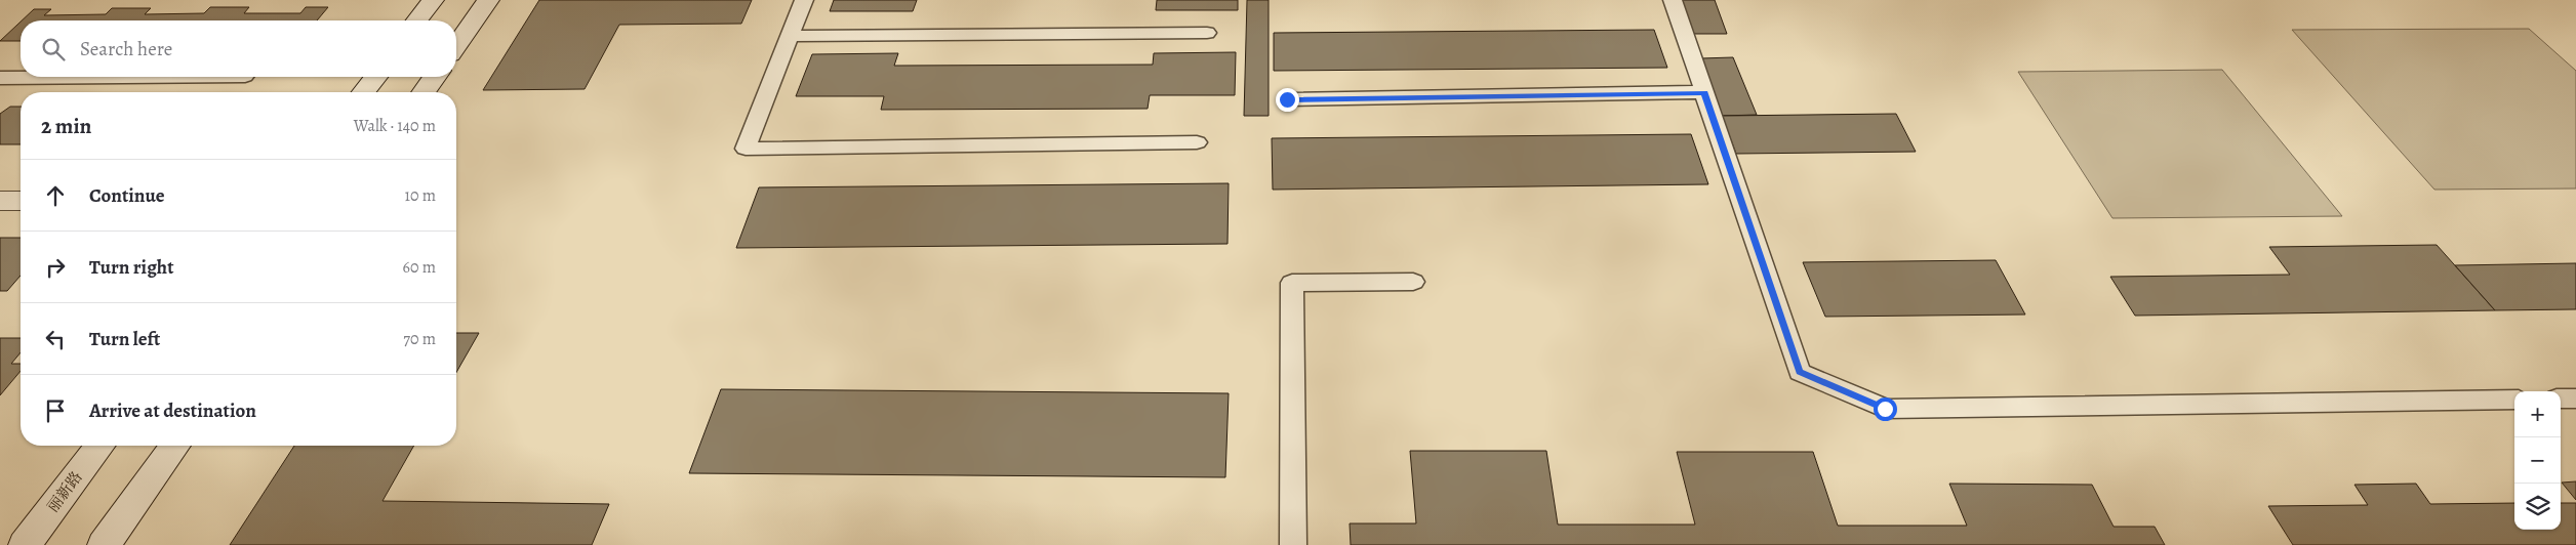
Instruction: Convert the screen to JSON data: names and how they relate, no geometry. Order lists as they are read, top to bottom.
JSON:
{
  "streets": {
    "main road": ["丽新路"]
  },
  "page": {
    "search": "Search here",
    "heading": ["2 min", "Walk · 140 m"],
    "list": [
      ["Continue", "10 m"],
      ["Turn right", "60 m"],
      ["Turn left", "70 m"],
      "Arrive at destination"
    ],
    "map_buttons": ["+", "−"]
  }
}
